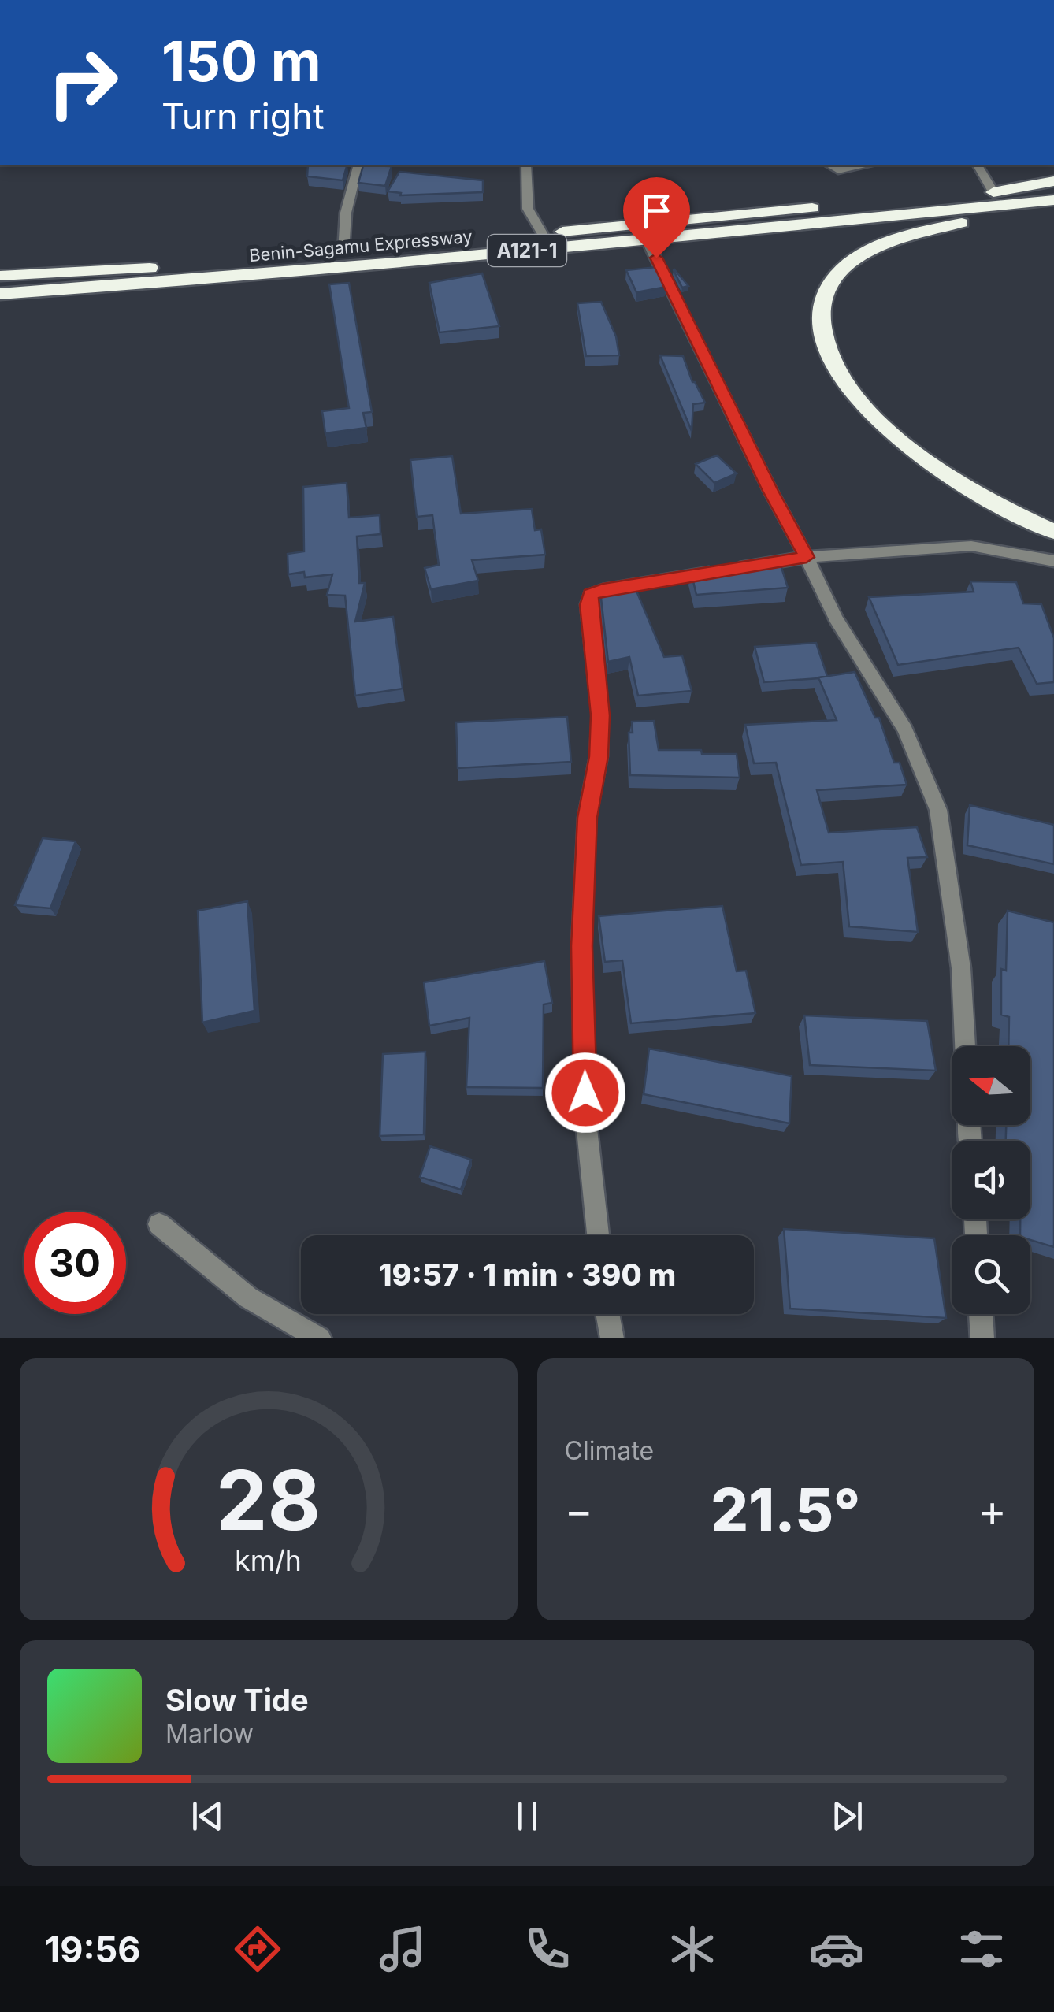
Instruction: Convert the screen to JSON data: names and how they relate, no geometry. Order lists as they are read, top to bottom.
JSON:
{
  "streets": {
    "highway": ["Benin-Sagamu Expressway", "A121-1"]
  },
  "north": "left",
  "page": {
    "turn": ["150 m", "Turn right"],
    "limit": "30",
    "trip": "19:57 · 1 min · 390 m",
    "tile": "Climate",
    "heat": ["−", "21.5°", "+"],
    "song": ["Slow Tide", "Marlow"],
    "tabs": "19:56",
    "gauge": ["28", "km/h"]
  }
}
